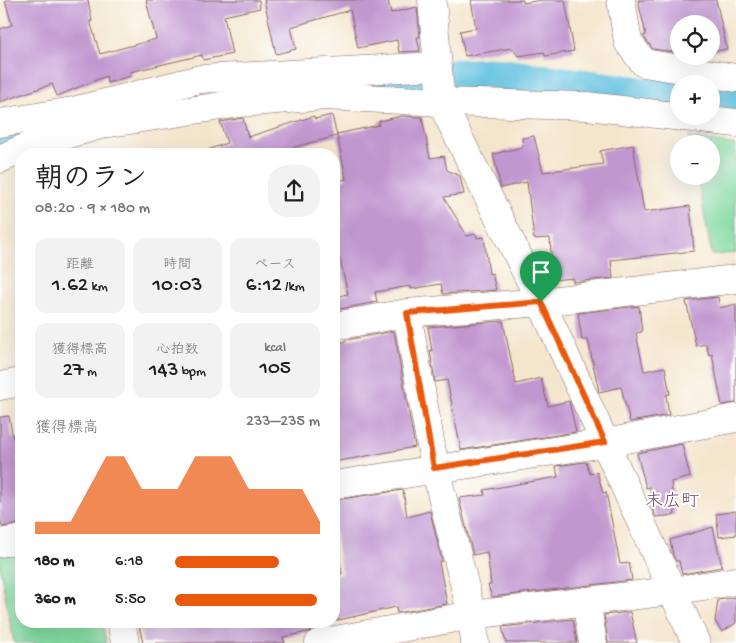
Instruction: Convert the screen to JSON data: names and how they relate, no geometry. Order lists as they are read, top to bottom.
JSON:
{
  "districts": ["末広町"],
  "page": {
    "map_buttons": ["+", "−"],
    "heading": ["朝のラン", "08:20 · 9 × 180 m"],
    "stats": [
      ["距離", "1.62 km"],
      ["時間", "10:03"],
      ["ペース", "6:12 /km"],
      ["獲得標高", "27 m"],
      ["心拍数", "143 bpm"],
      ["kcal", "105"]
    ],
    "chart": ["獲得標高", "233–235 m"],
    "list": [
      {
        "name": "180 m",
        "note": "6:18"
      },
      {
        "name": "360 m",
        "note": "5:50"
      }
    ]
  }
}
